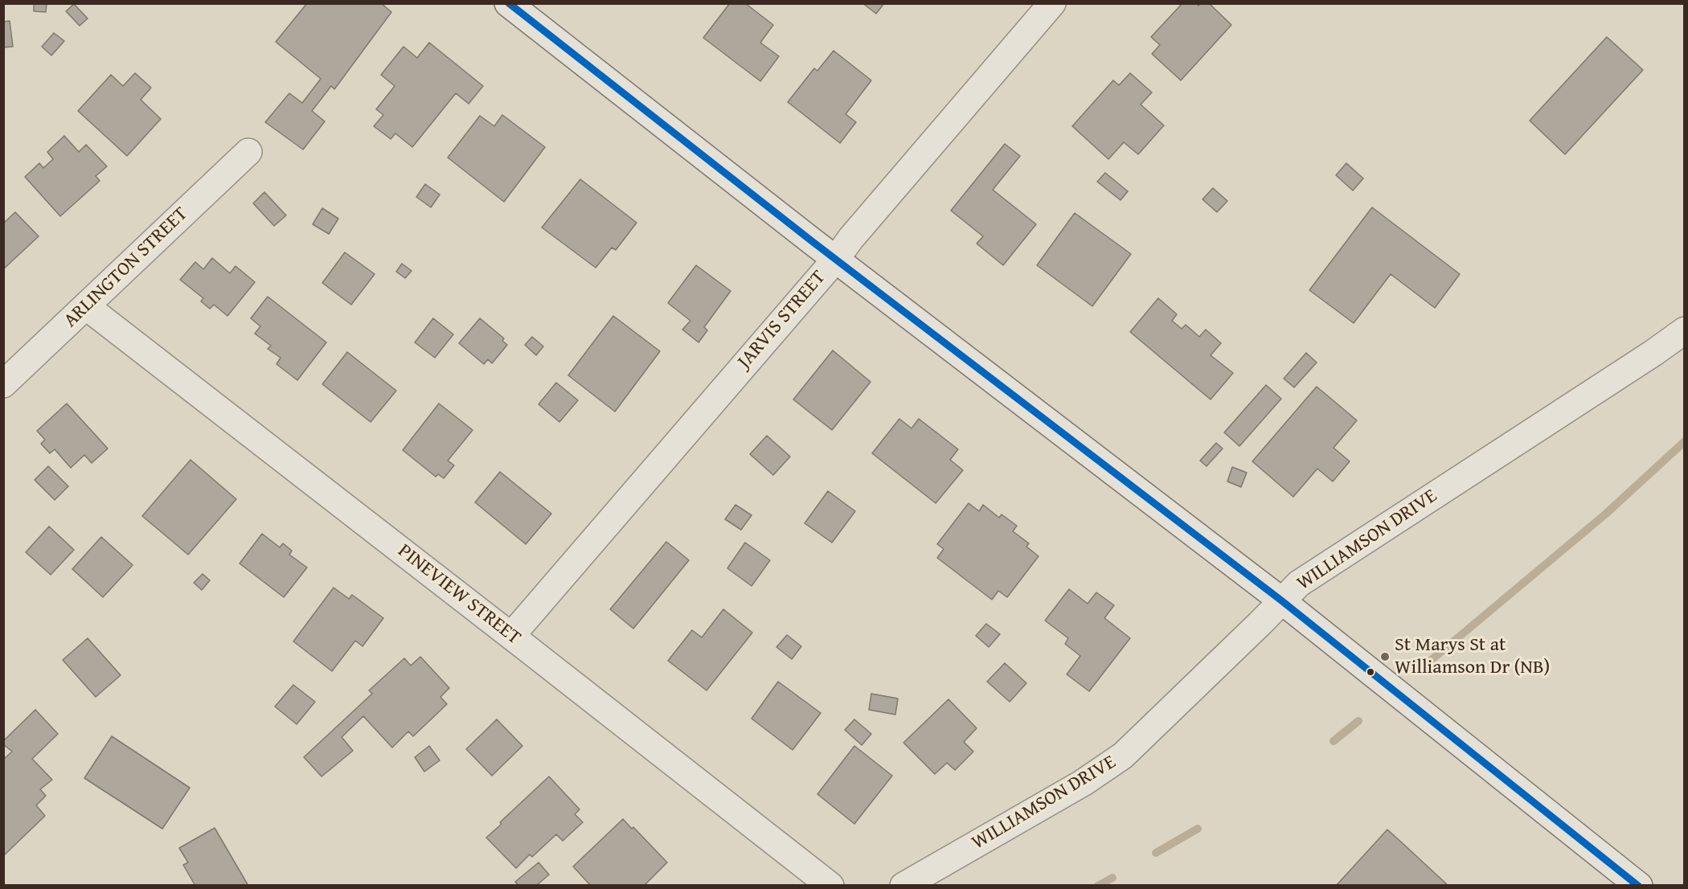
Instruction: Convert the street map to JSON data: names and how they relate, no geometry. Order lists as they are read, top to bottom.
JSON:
{
  "streets": {
    "street": [
      "ARLINGTON STREET",
      "JARVIS STREET",
      "WILLIAMSON DRIVE",
      "PINEVIEW STREET"
    ]
  },
  "crossings": [
    ["ARLINGTON STREET", "PINEVIEW STREET"],
    ["JARVIS STREET", "PINEVIEW STREET"]
  ],
  "places": ["St Marys St at Williamson Dr (NB)"]
}
